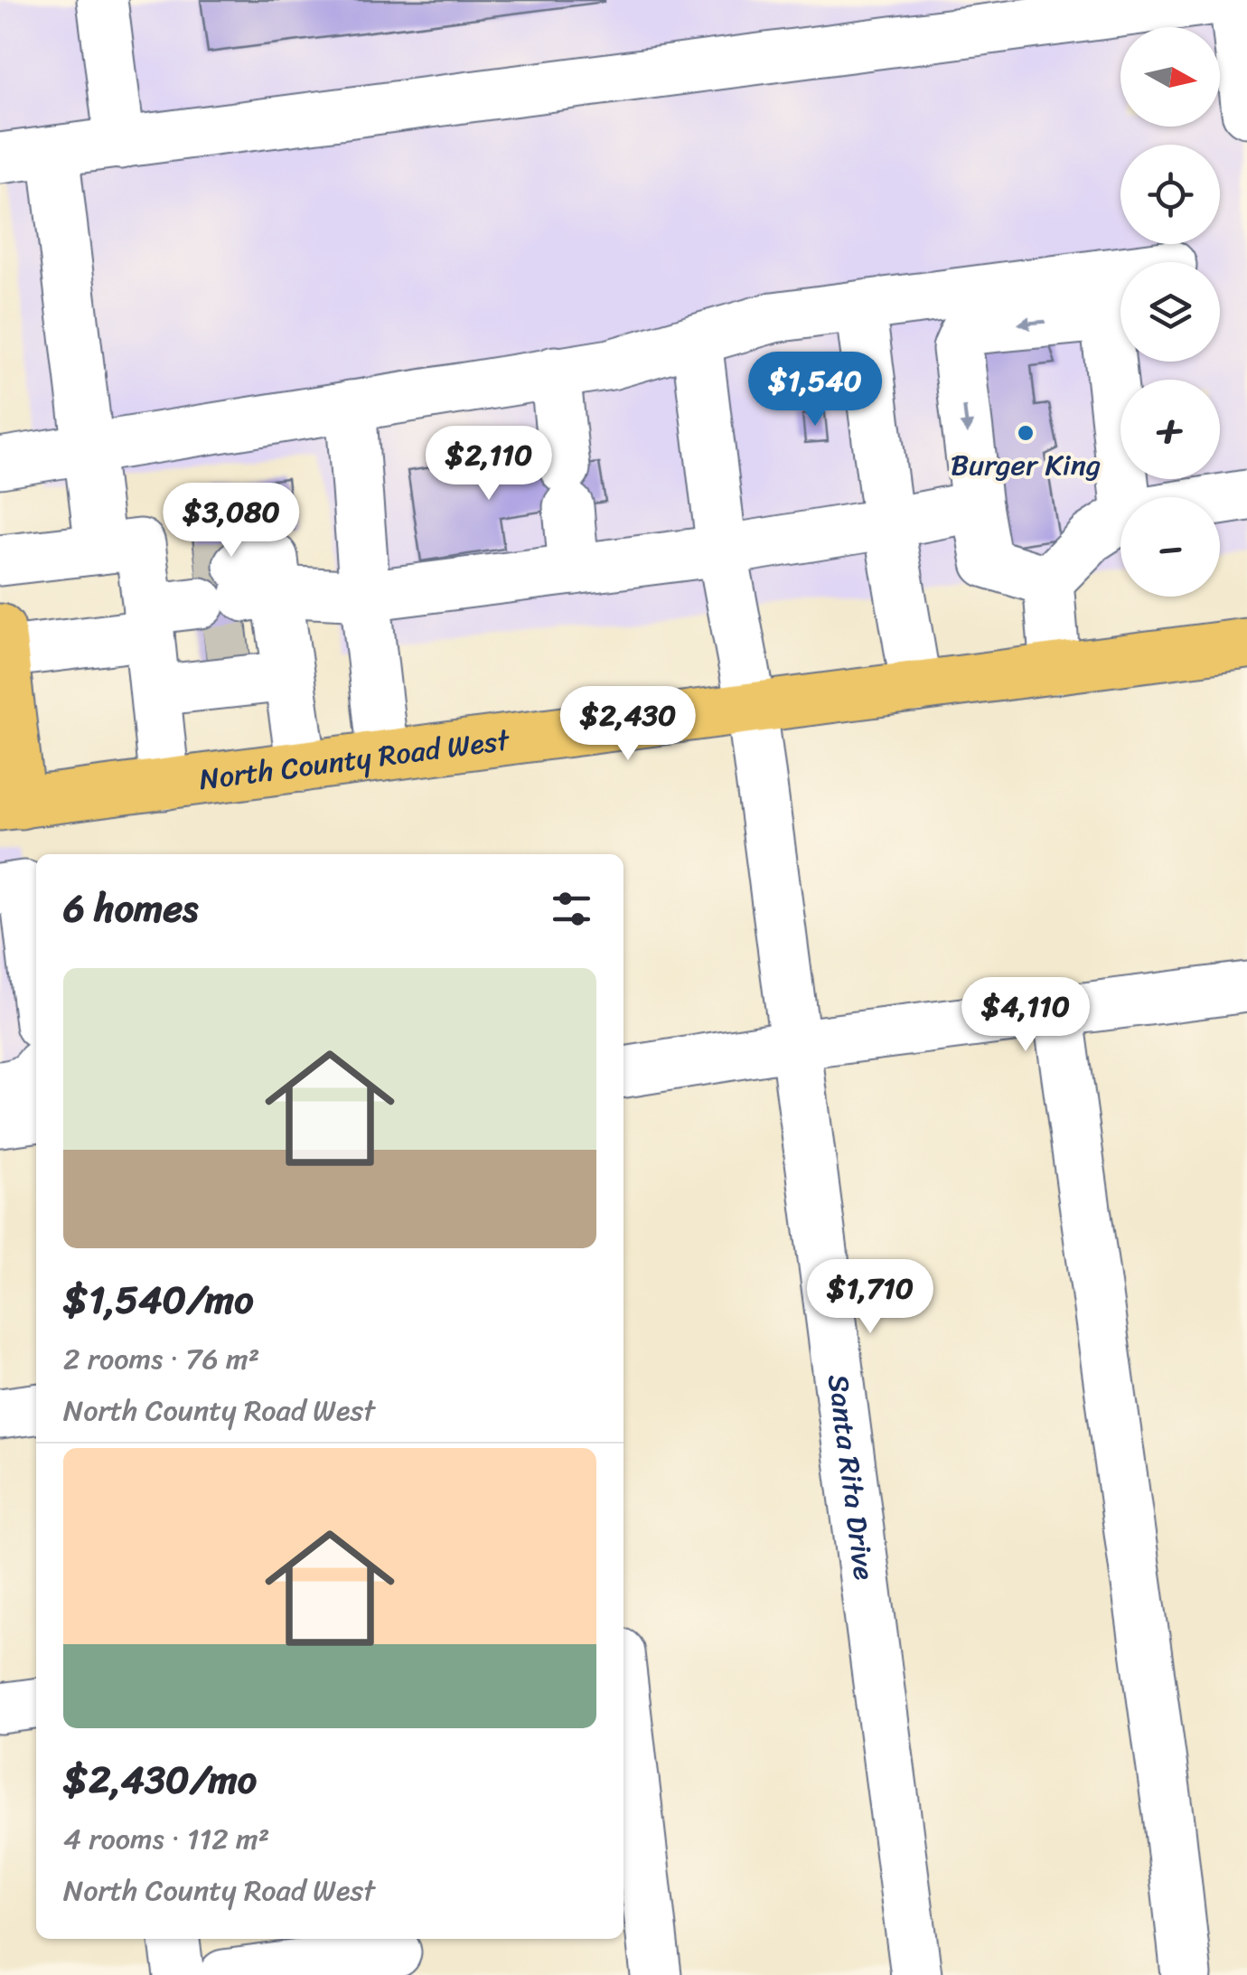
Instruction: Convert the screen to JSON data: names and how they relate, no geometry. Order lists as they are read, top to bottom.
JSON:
{
  "streets": {
    "main road": ["North County Road West"],
    "street": ["Santa Rita Drive"]
  },
  "crossings": [
    ["North County Road West", "Santa Rita Drive"]
  ],
  "places": ["Burger King"],
  "north": "right",
  "page": {
    "map_buttons": ["+", "−"],
    "price": [
      "$1,540",
      "$2,110",
      "$3,080",
      "$2,430",
      "$4,110",
      "$1,710"
    ],
    "heading": "6 homes",
    "list": [
      {
        "name": "$1,540/mo",
        "note": "2 rooms · 76 m² · North County Road West"
      },
      {
        "name": "$2,430/mo",
        "note": "4 rooms · 112 m² · North County Road West"
      }
    ]
  }
}
